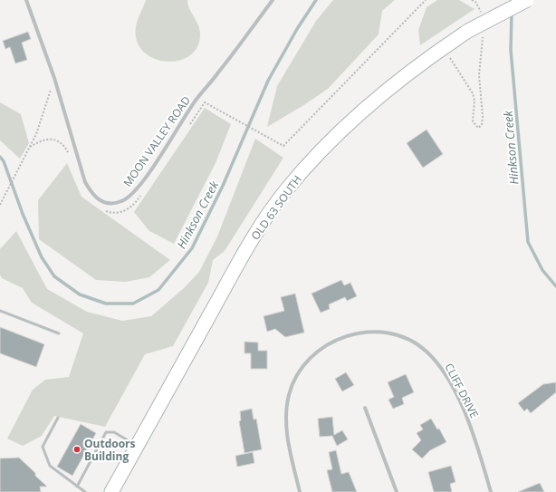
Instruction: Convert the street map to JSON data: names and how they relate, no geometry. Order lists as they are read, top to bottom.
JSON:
{
  "streets": {
    "main road": ["OLD 63 SOUTH"],
    "street": ["MOON VALLEY ROAD", "CLIFF DRIVE"]
  },
  "water": ["Hinkson Creek"],
  "places": ["Outdoors Building"]
}
